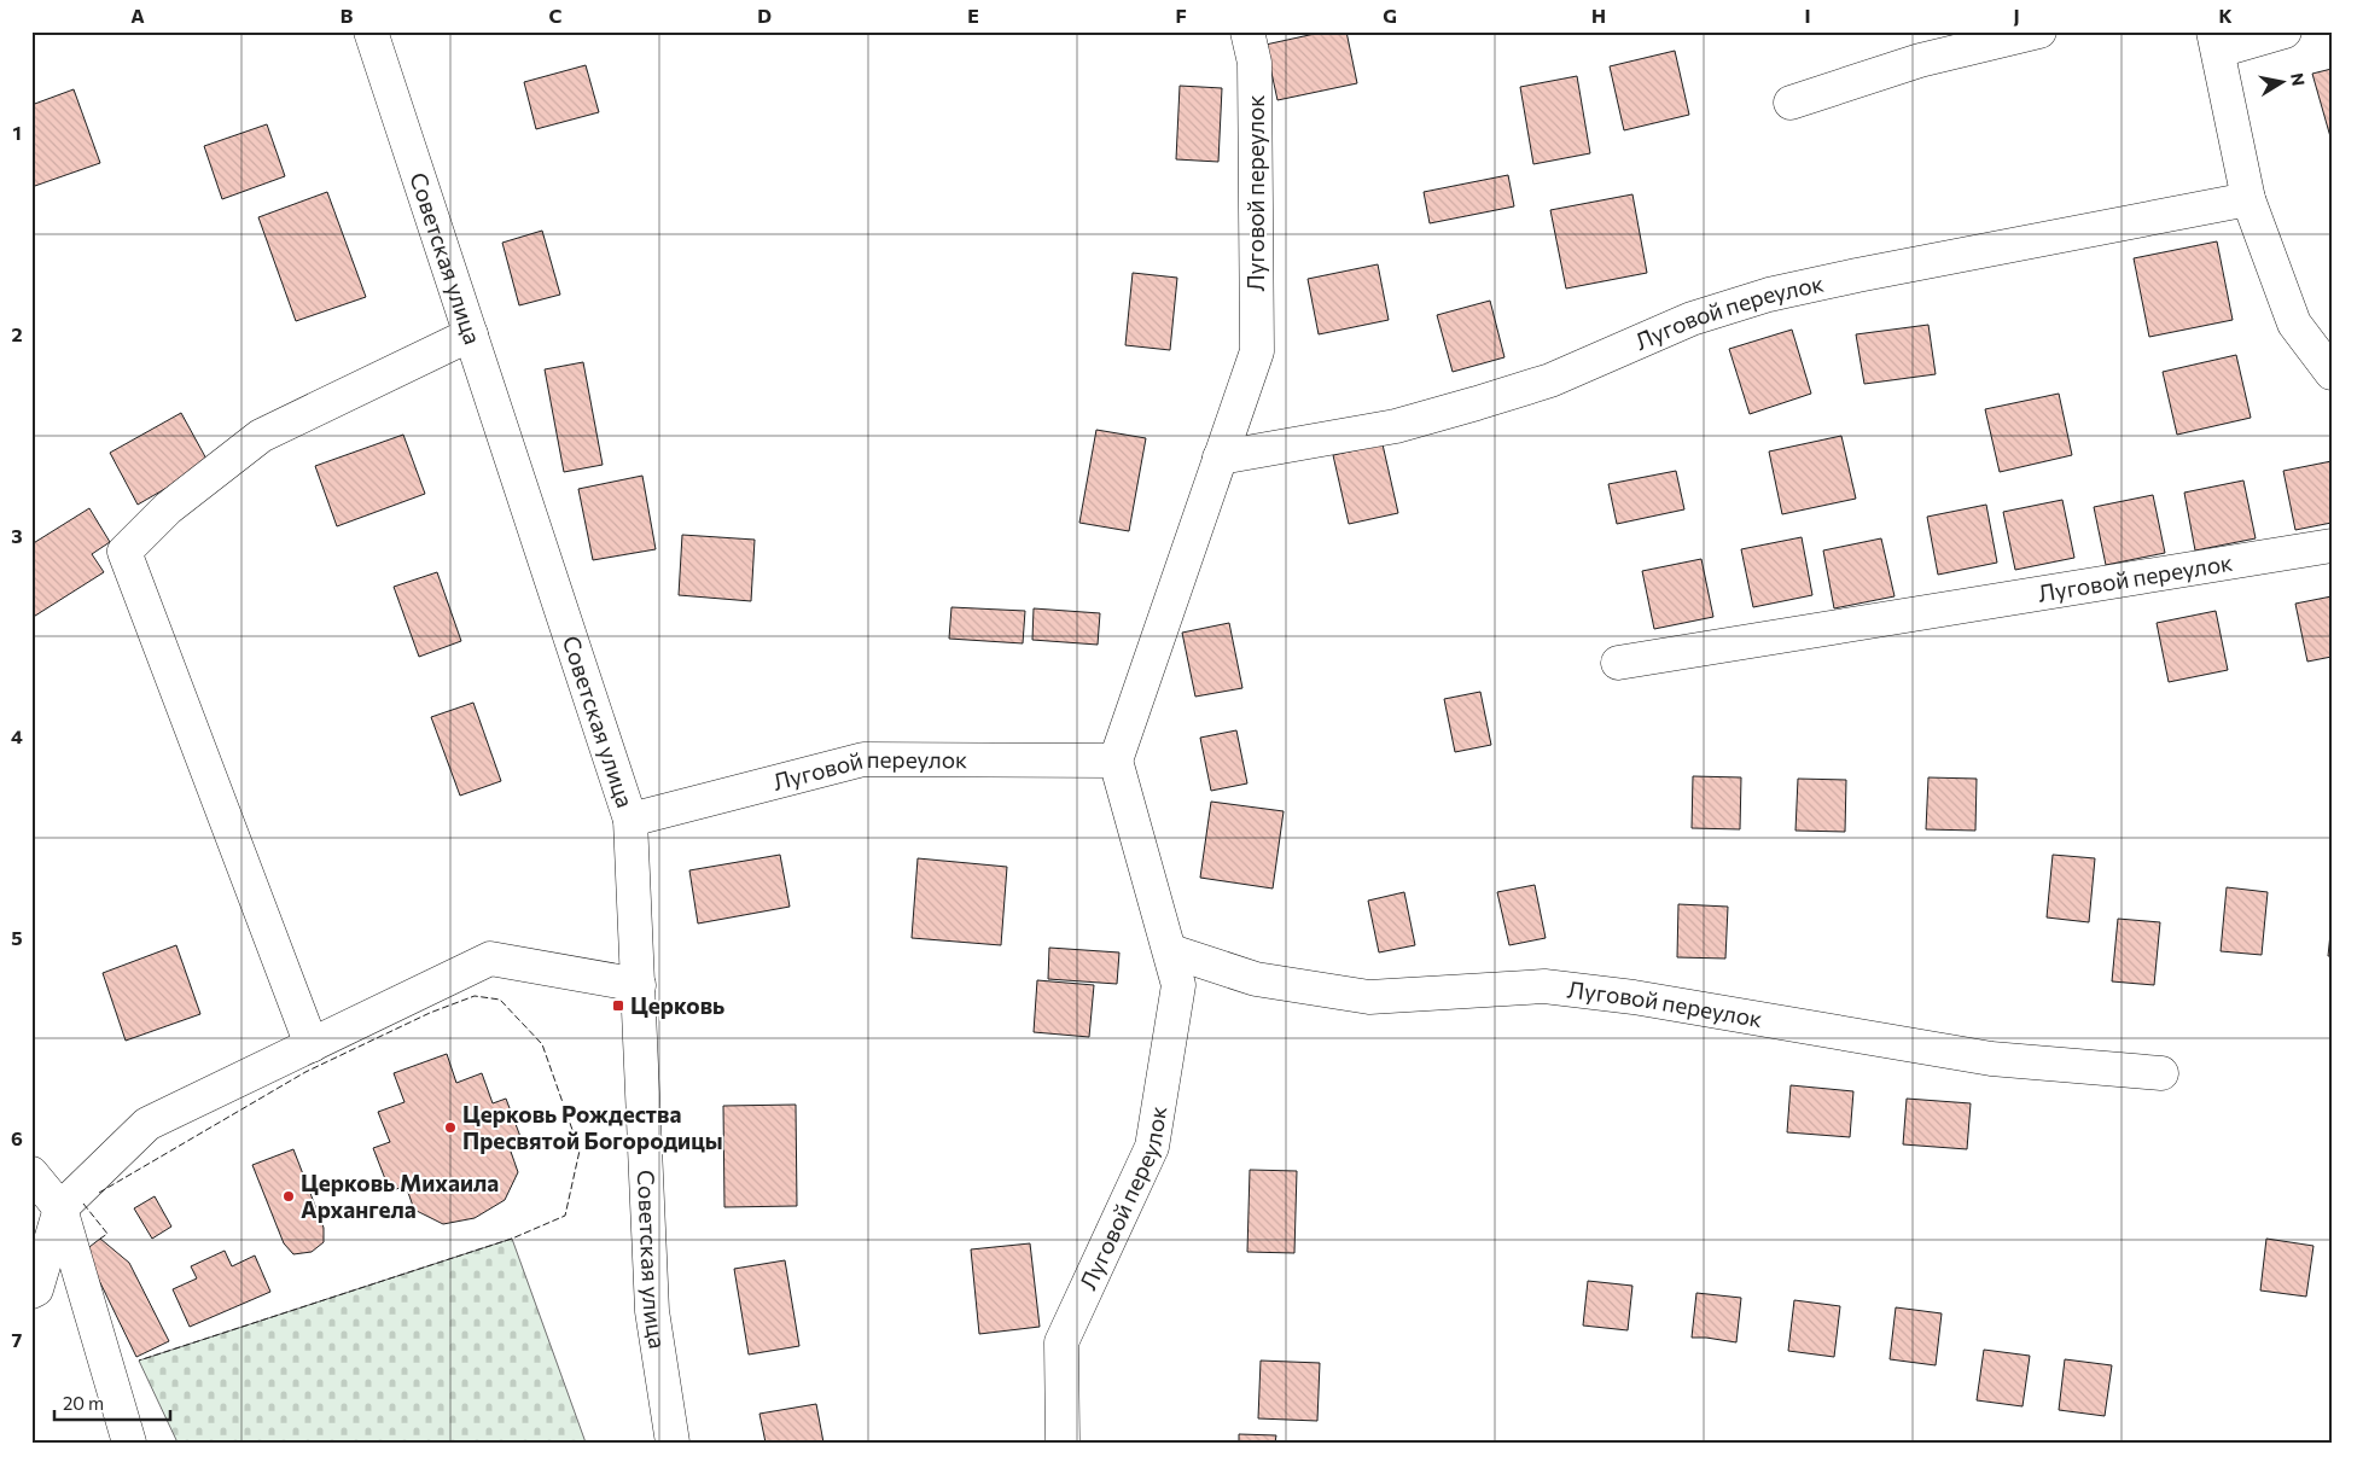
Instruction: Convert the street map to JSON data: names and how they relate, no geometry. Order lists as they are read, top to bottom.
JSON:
{
  "streets": {
    "street": ["Луговой переулок", "Советская улица"]
  },
  "crossings": [
    ["Луговой переулок", "Советская улица"]
  ],
  "places": {
    "transit": ["Церковь"],
    "other": ["Церковь Рождества Пресвятой Богородицы", "Церковь Михаила Архангела"]
  },
  "scale_bar": "20 m",
  "north": "right",
  "grid": {
    "columns": [
      "A",
      "B",
      "C",
      "D",
      "E",
      "F",
      "G",
      "H",
      "I",
      "J",
      "K"
    ],
    "rows": [
      "1",
      "2",
      "3",
      "4",
      "5",
      "6",
      "7"
    ]
  }
}
